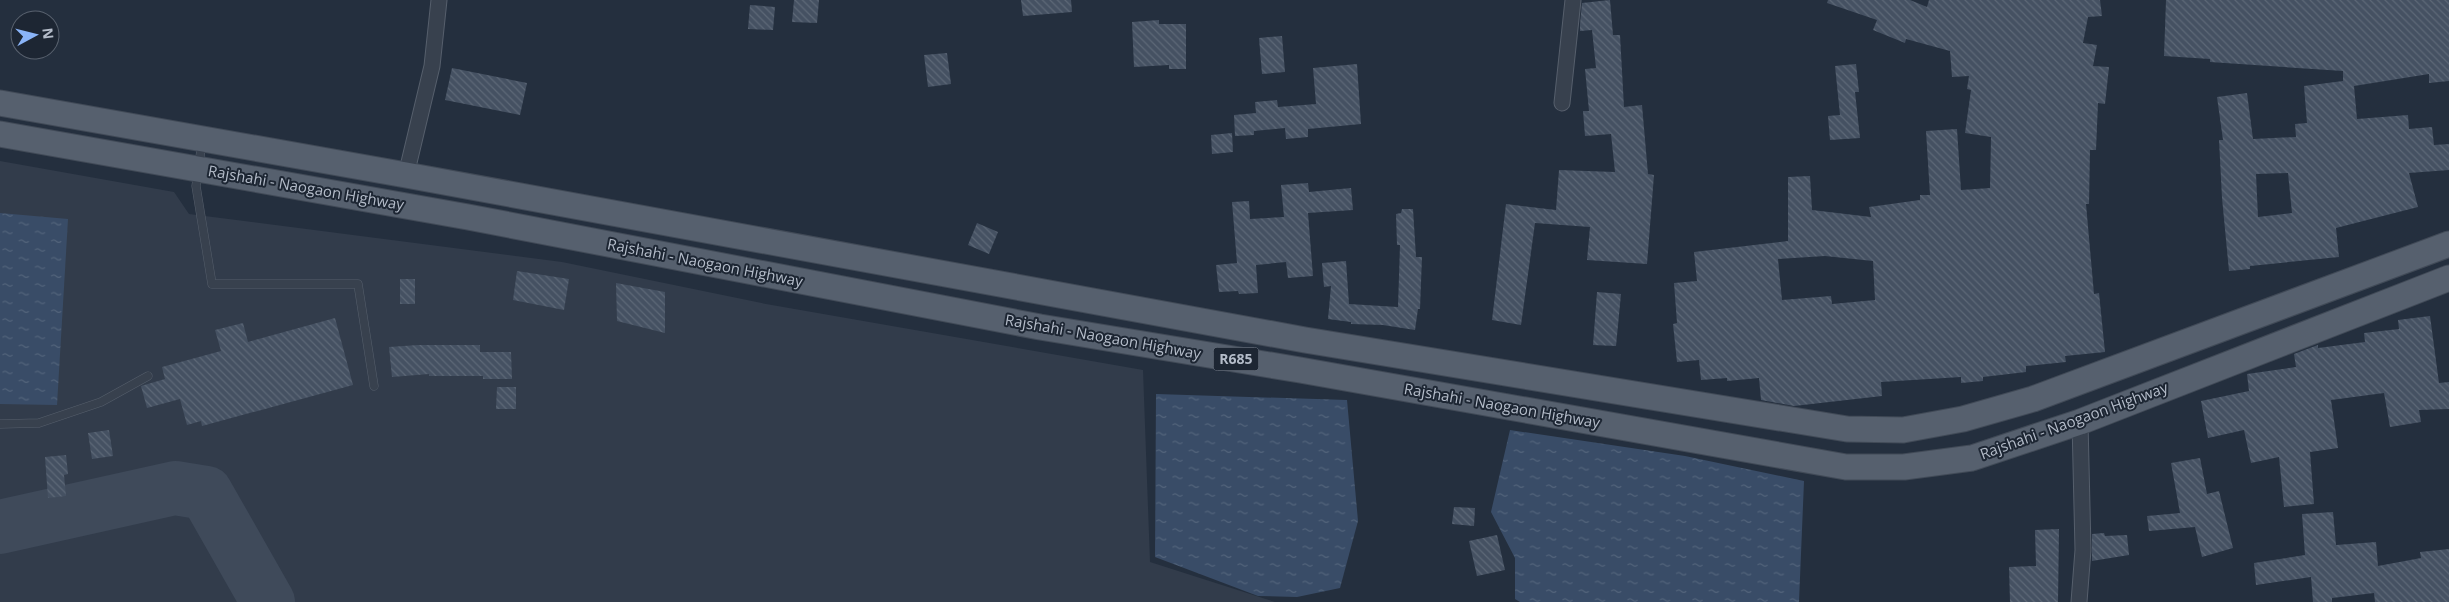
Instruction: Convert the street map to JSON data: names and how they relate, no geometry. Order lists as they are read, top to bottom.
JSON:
{
  "streets": {
    "main road": ["Rajshahi - Naogaon Highway", "R685"]
  },
  "north": "right"
}
